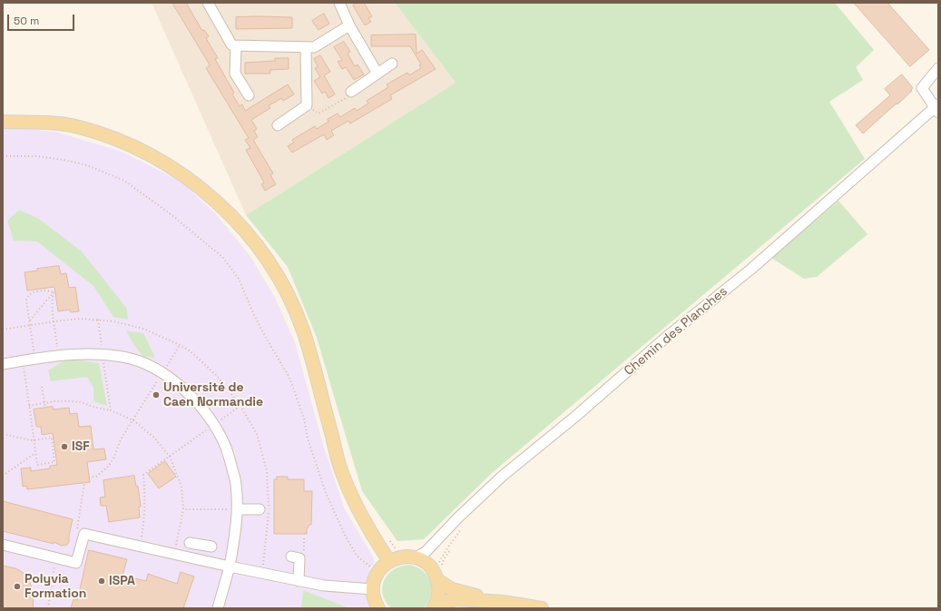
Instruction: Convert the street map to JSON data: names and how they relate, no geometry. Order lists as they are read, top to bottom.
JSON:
{
  "streets": {
    "street": ["Chemin des Planches"]
  },
  "places": [
    "Université de Caen Normandie",
    "ISF",
    "ISPA",
    "Polyvia Formation"
  ],
  "scale_bar": "50 m"
}
